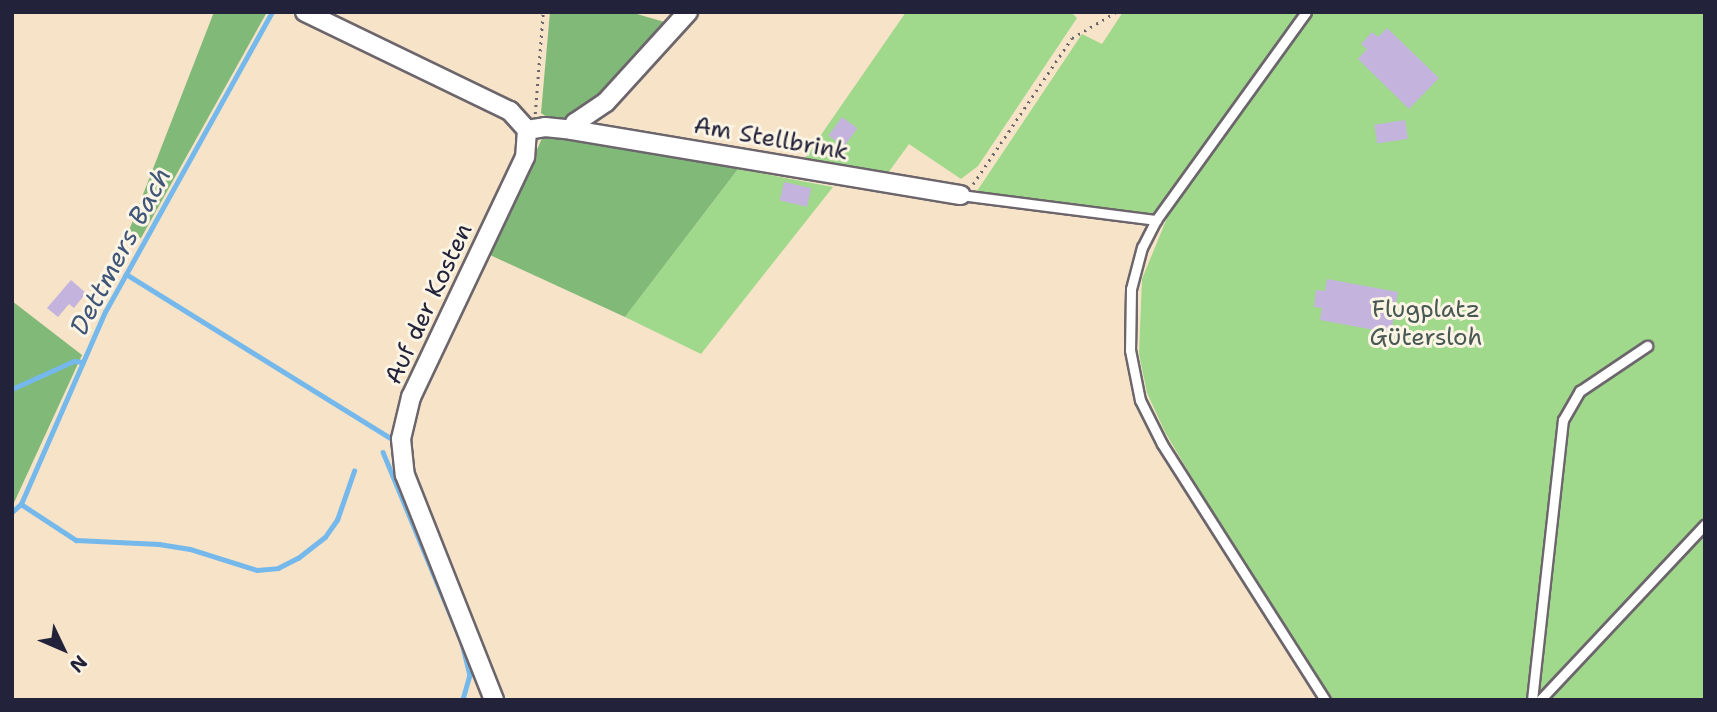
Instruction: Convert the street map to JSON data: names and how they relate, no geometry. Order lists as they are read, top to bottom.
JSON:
{
  "streets": {
    "street": ["Am Stellbrink", "Auf der Kosten"]
  },
  "water": ["Dettmers Bach"],
  "parks": ["Flugplatz Gütersloh"],
  "north": "bottom right"
}
